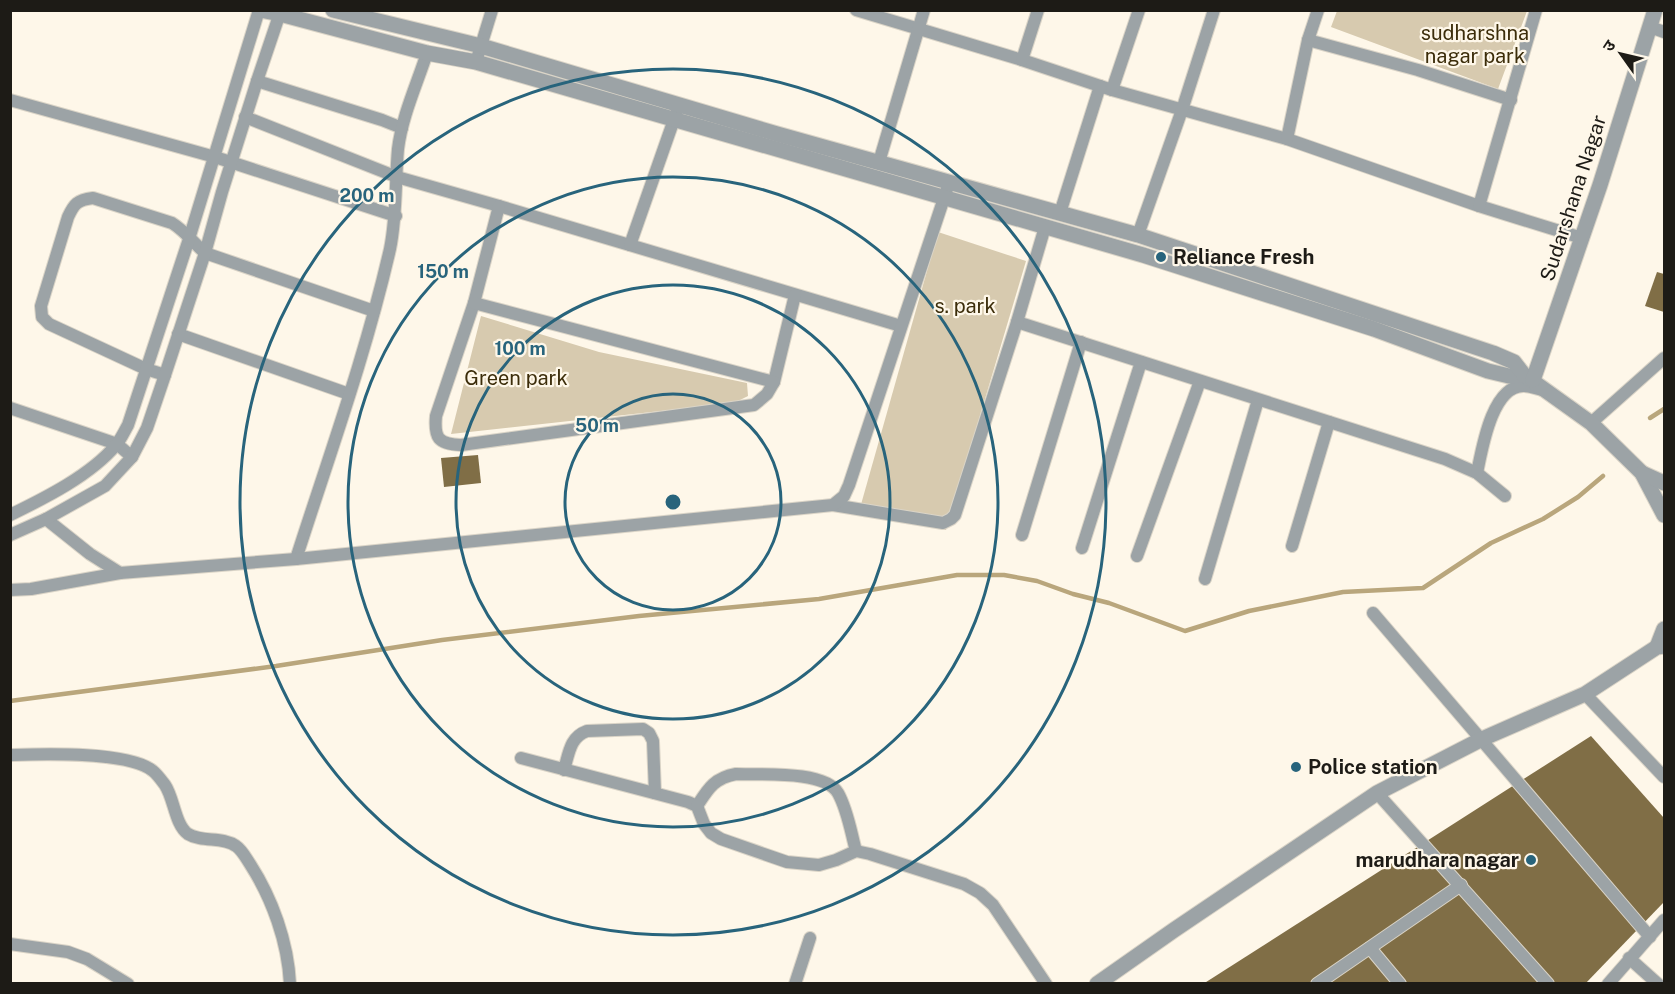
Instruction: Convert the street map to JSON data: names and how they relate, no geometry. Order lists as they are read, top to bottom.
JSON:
{
  "streets": {
    "street": ["Sudarshana Nagar"]
  },
  "parks": ["sudharshna nagar park", "s. park", "Green park"],
  "places": ["Reliance Fresh", "Police station", "marudhara nagar"],
  "north": "top left",
  "rings": [
    "200 m",
    "150 m",
    "100 m",
    "50 m"
  ]
}
